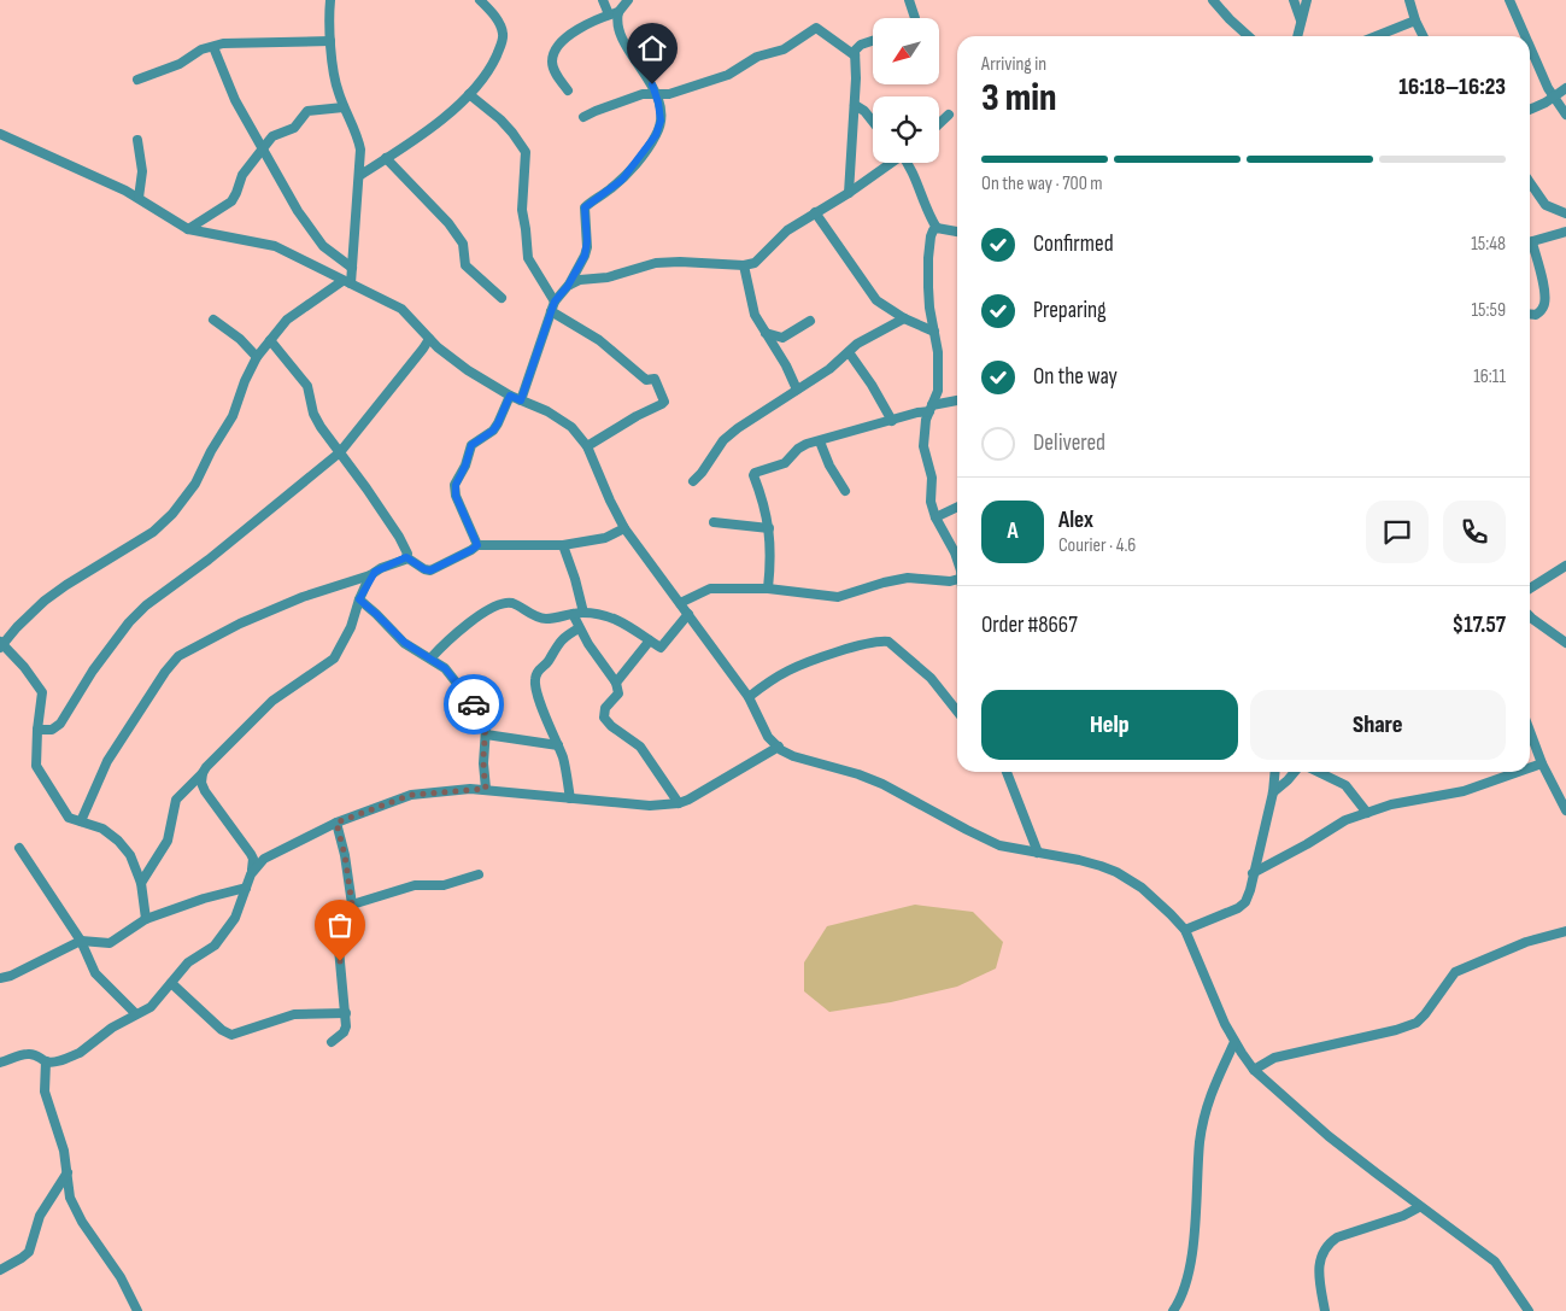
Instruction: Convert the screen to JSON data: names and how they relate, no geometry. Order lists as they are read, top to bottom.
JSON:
{
  "north": "bottom left",
  "page": {
    "heading": ["3 min", "Arriving in", "16:18–16:23"],
    "panel": [
      "Alex",
      "Courier · 4.6",
      "Order #8667",
      "$17.57"
    ],
    "bar": "On the way · 700 m",
    "list": [
      ["Confirmed", "15:48"],
      ["Preparing", "15:59"],
      ["On the way", "16:11"],
      "Delivered"
    ],
    "round": "A",
    "buttons": ["Help", "Share"]
  }
}
